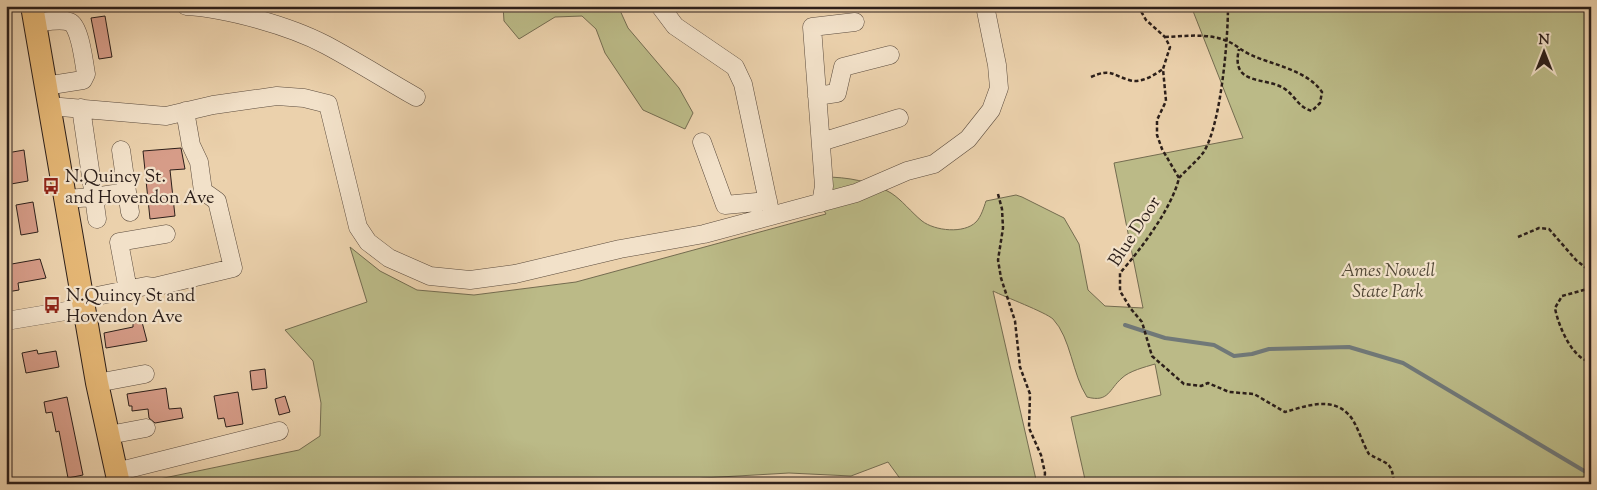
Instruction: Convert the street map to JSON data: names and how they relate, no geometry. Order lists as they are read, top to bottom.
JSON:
{
  "streets": {
    "path": ["Blue Door"]
  },
  "parks": ["Ames Nowell State Park"],
  "places": {
    "bus stop": ["N.Quincy St. and Hovendon Ave", "N.Quincy St and Hovendon Ave"]
  },
  "north": "top"
}
